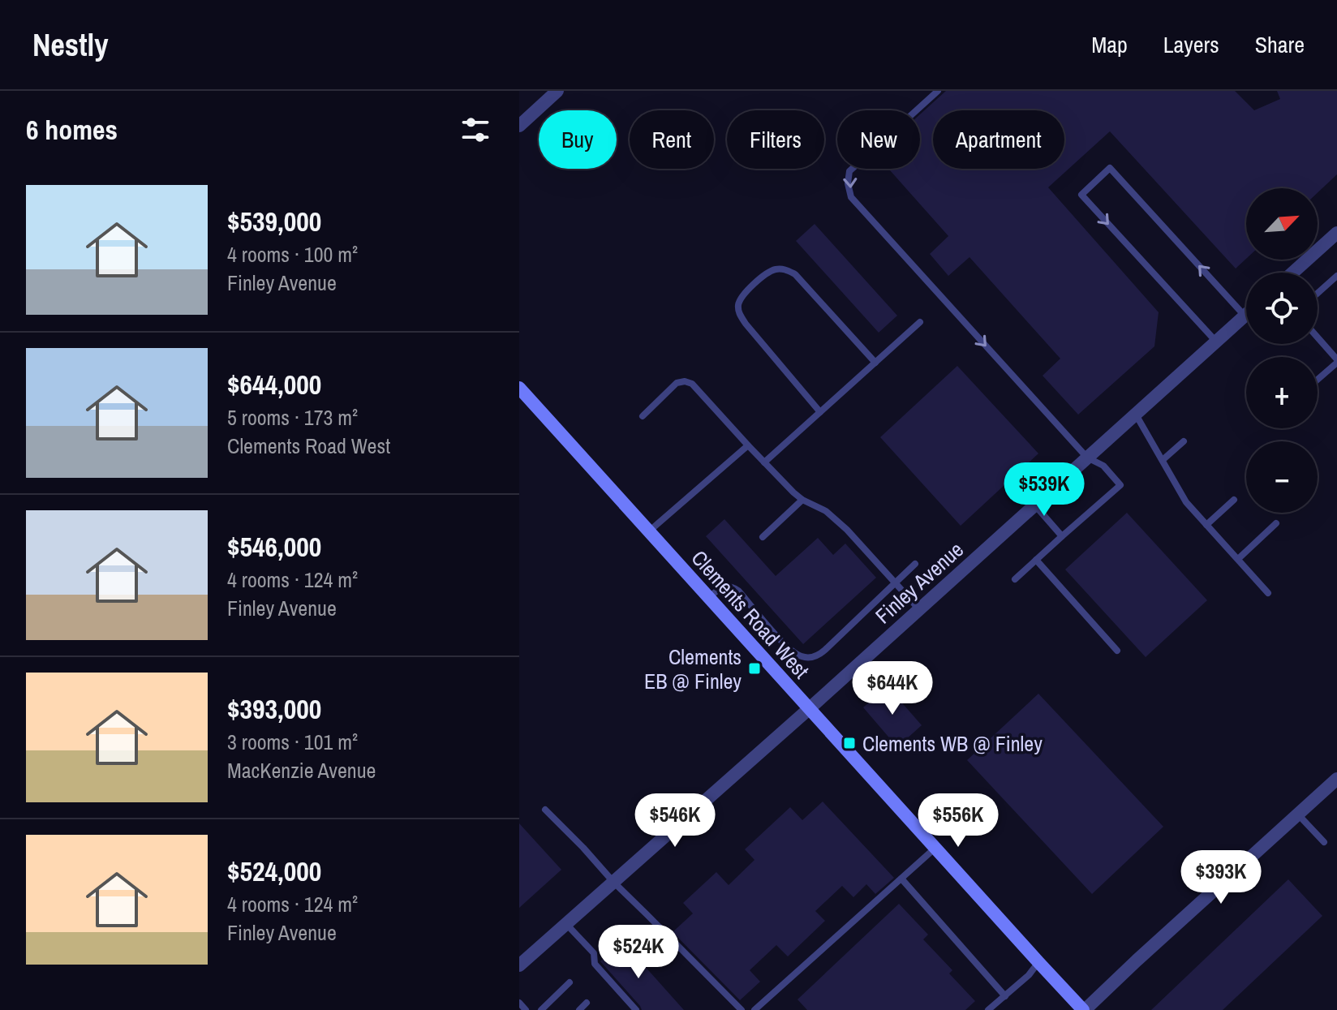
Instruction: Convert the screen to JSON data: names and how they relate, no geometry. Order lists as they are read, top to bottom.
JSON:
{
  "streets": {
    "street": ["Finley Avenue", "Clements Road West"]
  },
  "crossings": [
    ["Finley Avenue", "Clements Road West"]
  ],
  "places": {
    "transit": ["Clements EB @ Finley", "Clements WB @ Finley"]
  },
  "north": "top right",
  "page": {
    "header": "Nestly",
    "nav": ["Map", "Layers", "Share"],
    "heading": "6 homes",
    "chip": [
      "Buy",
      "Rent",
      "Filters",
      "New",
      "Apartment"
    ],
    "list": [
      {
        "name": "$539,000",
        "note": "4 rooms · 100 m² · Finley Avenue"
      },
      {
        "name": "$644,000",
        "note": "5 rooms · 173 m² · Clements Road West"
      },
      {
        "name": "$546,000",
        "note": "4 rooms · 124 m² · Finley Avenue"
      },
      {
        "name": "$393,000",
        "note": "3 rooms · 101 m² · MacKenzie Avenue"
      },
      {
        "name": "$524,000",
        "note": "4 rooms · 124 m² · Finley Avenue"
      }
    ],
    "map_buttons": ["+", "−"],
    "price": [
      "$539K",
      "$644K",
      "$546K",
      "$556K",
      "$393K",
      "$524K"
    ]
  }
}
